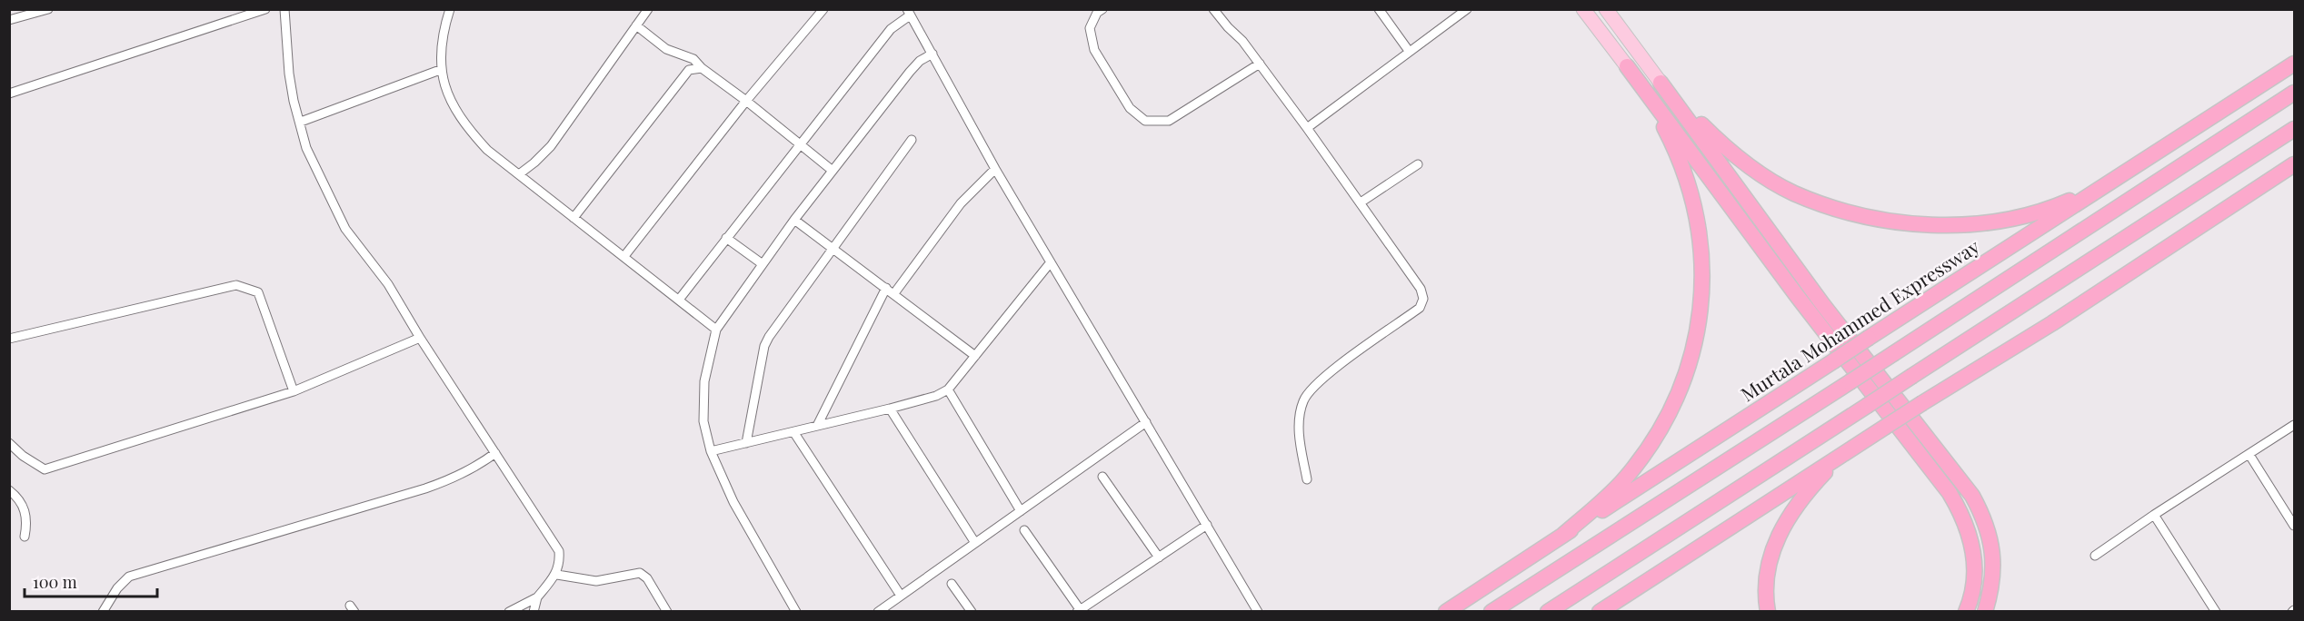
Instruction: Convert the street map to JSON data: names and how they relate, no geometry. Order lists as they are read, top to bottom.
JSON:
{
  "streets": {
    "highway": ["Murtala Mohammed Expressway"]
  },
  "scale_bar": "100 m"
}
